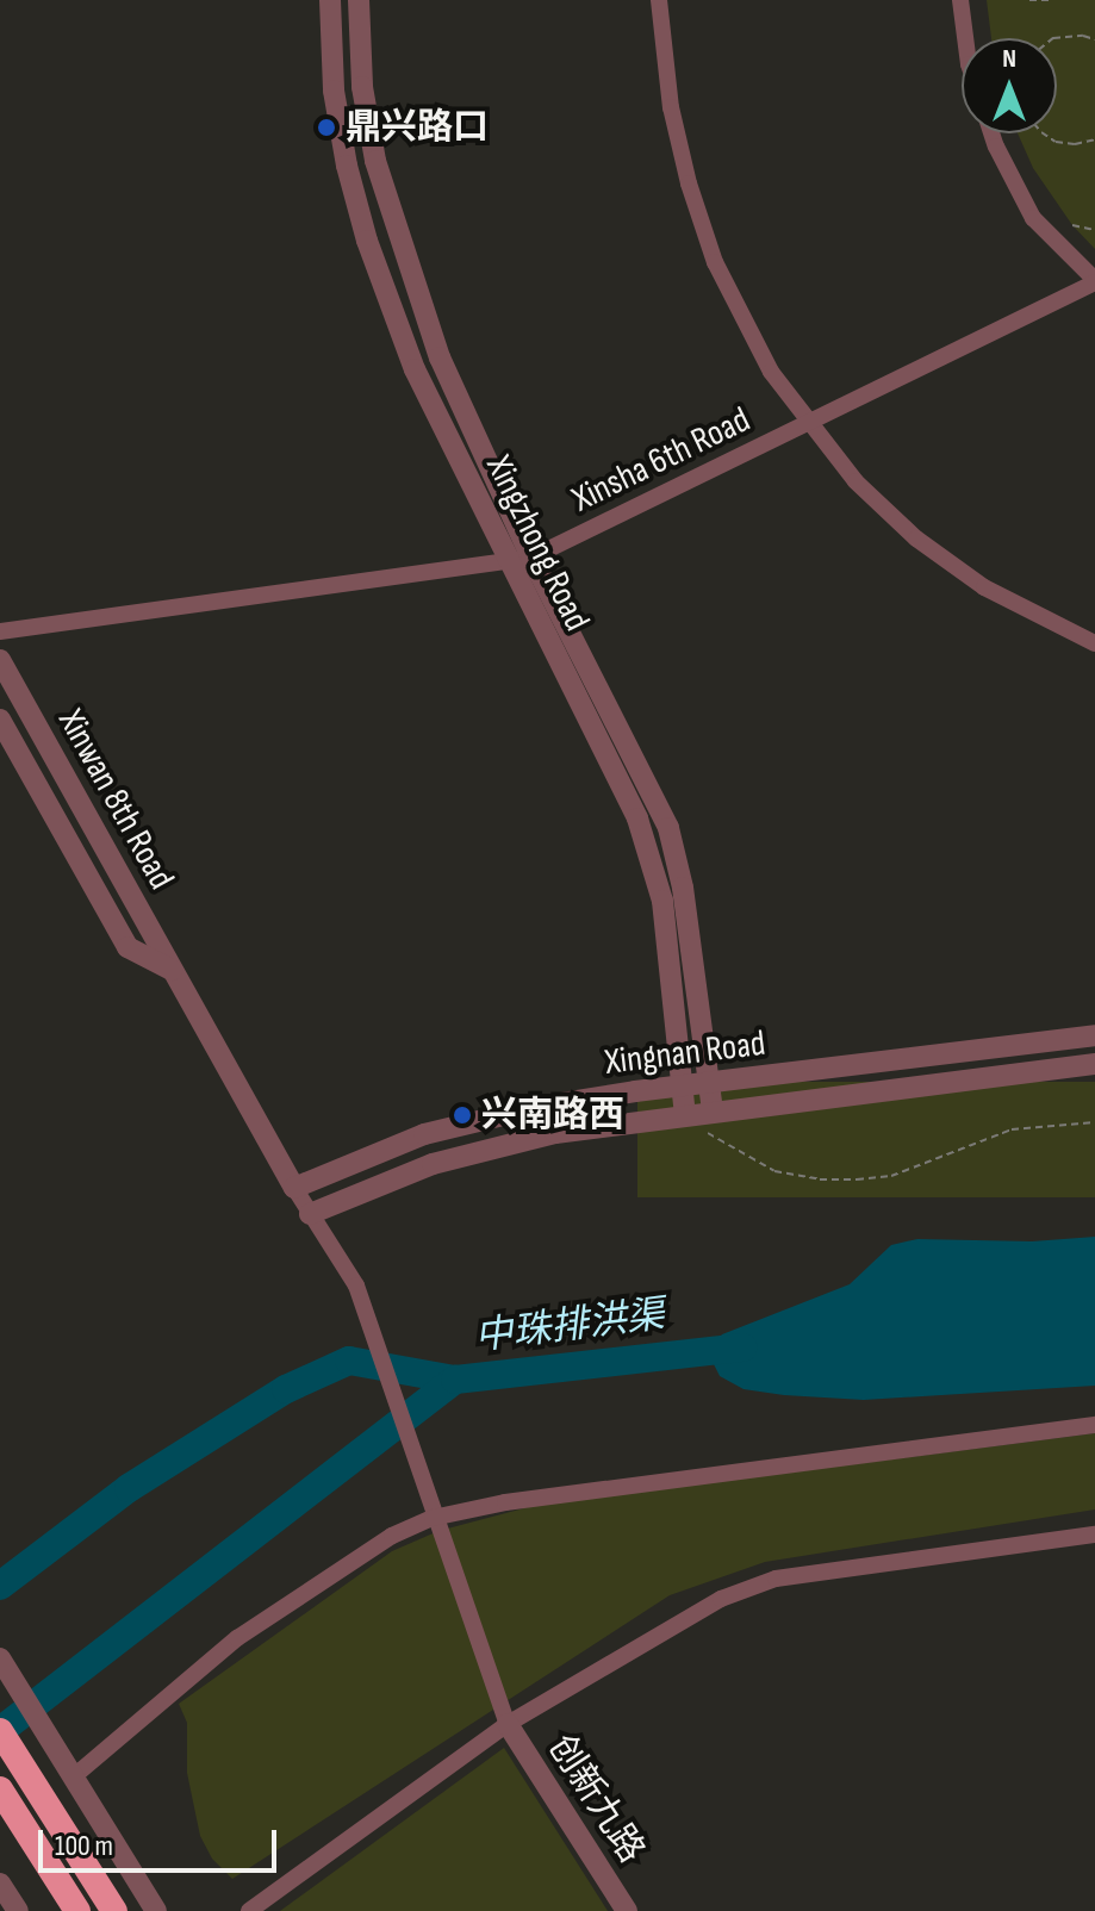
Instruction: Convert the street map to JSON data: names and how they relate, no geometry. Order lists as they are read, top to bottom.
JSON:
{
  "streets": {
    "street": [
      "Xinsha 6th Road",
      "Xingzhong Road",
      "Xinwan 8th Road",
      "Xingnan Road",
      "创新九路"
    ]
  },
  "crossings": [
    ["Xinsha 6th Road", "Xingzhong Road"],
    ["Xingzhong Road", "Xingnan Road"],
    ["Xinwan 8th Road", "Xingnan Road"]
  ],
  "water": ["中珠排洪渠"],
  "places": ["鼎兴路口", "兴南路西"],
  "scale_bar": "100 m",
  "north": "top"
}
